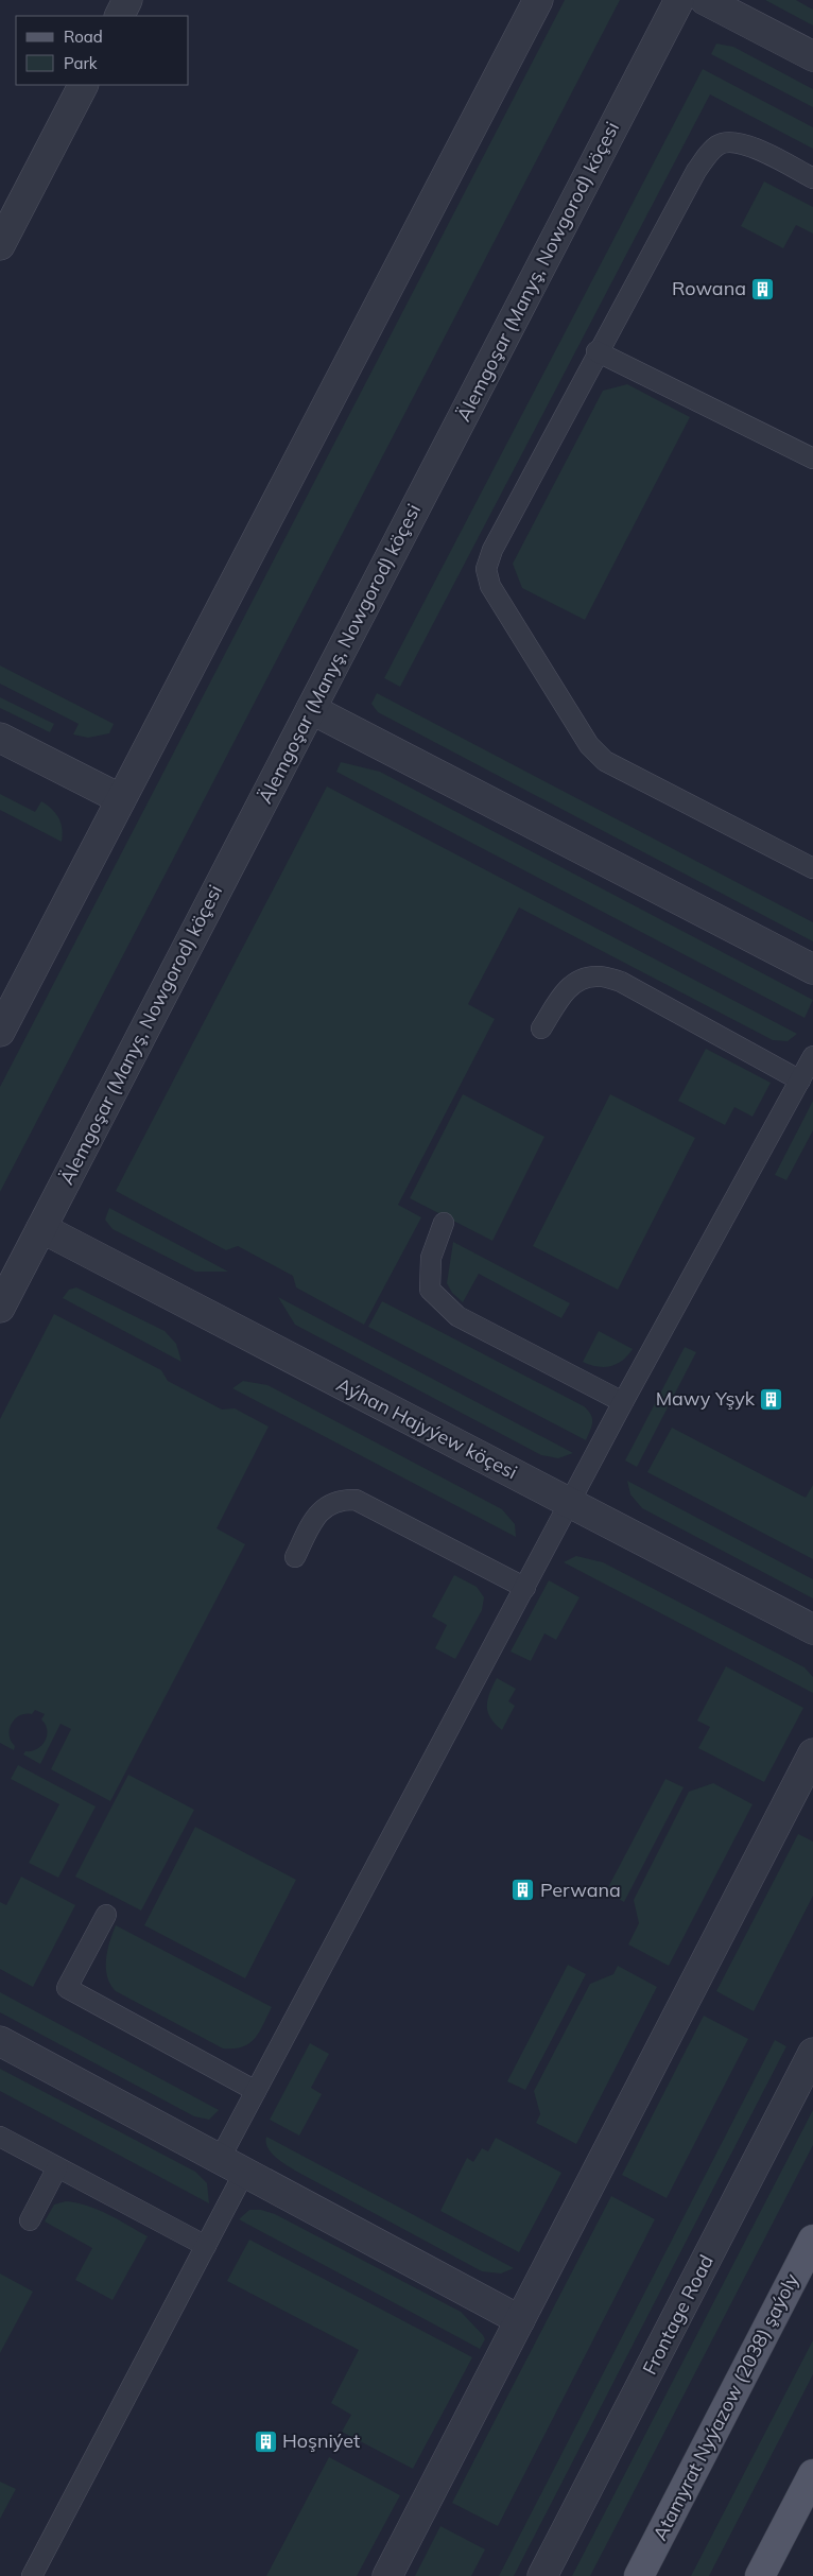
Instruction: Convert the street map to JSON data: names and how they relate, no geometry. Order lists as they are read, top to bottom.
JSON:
{
  "streets": {
    "main road": ["Atamyrat Nyýazow (2038) şaýoly"],
    "street": ["Älemgoşar (Manyş, Nowgorod) köçesi", "Aýhan Hajyýew köçesi", "Frontage Road"]
  },
  "crossings": [
    ["Älemgoşar (Manyş, Nowgorod) köçesi", "Aýhan Hajyýew köçesi"]
  ],
  "places": {
    "building": [
      "Rowana",
      "Mawy Yşyk",
      "Perwana",
      "Hoşniýet"
    ]
  },
  "legend": ["Road", "Park"]
}
